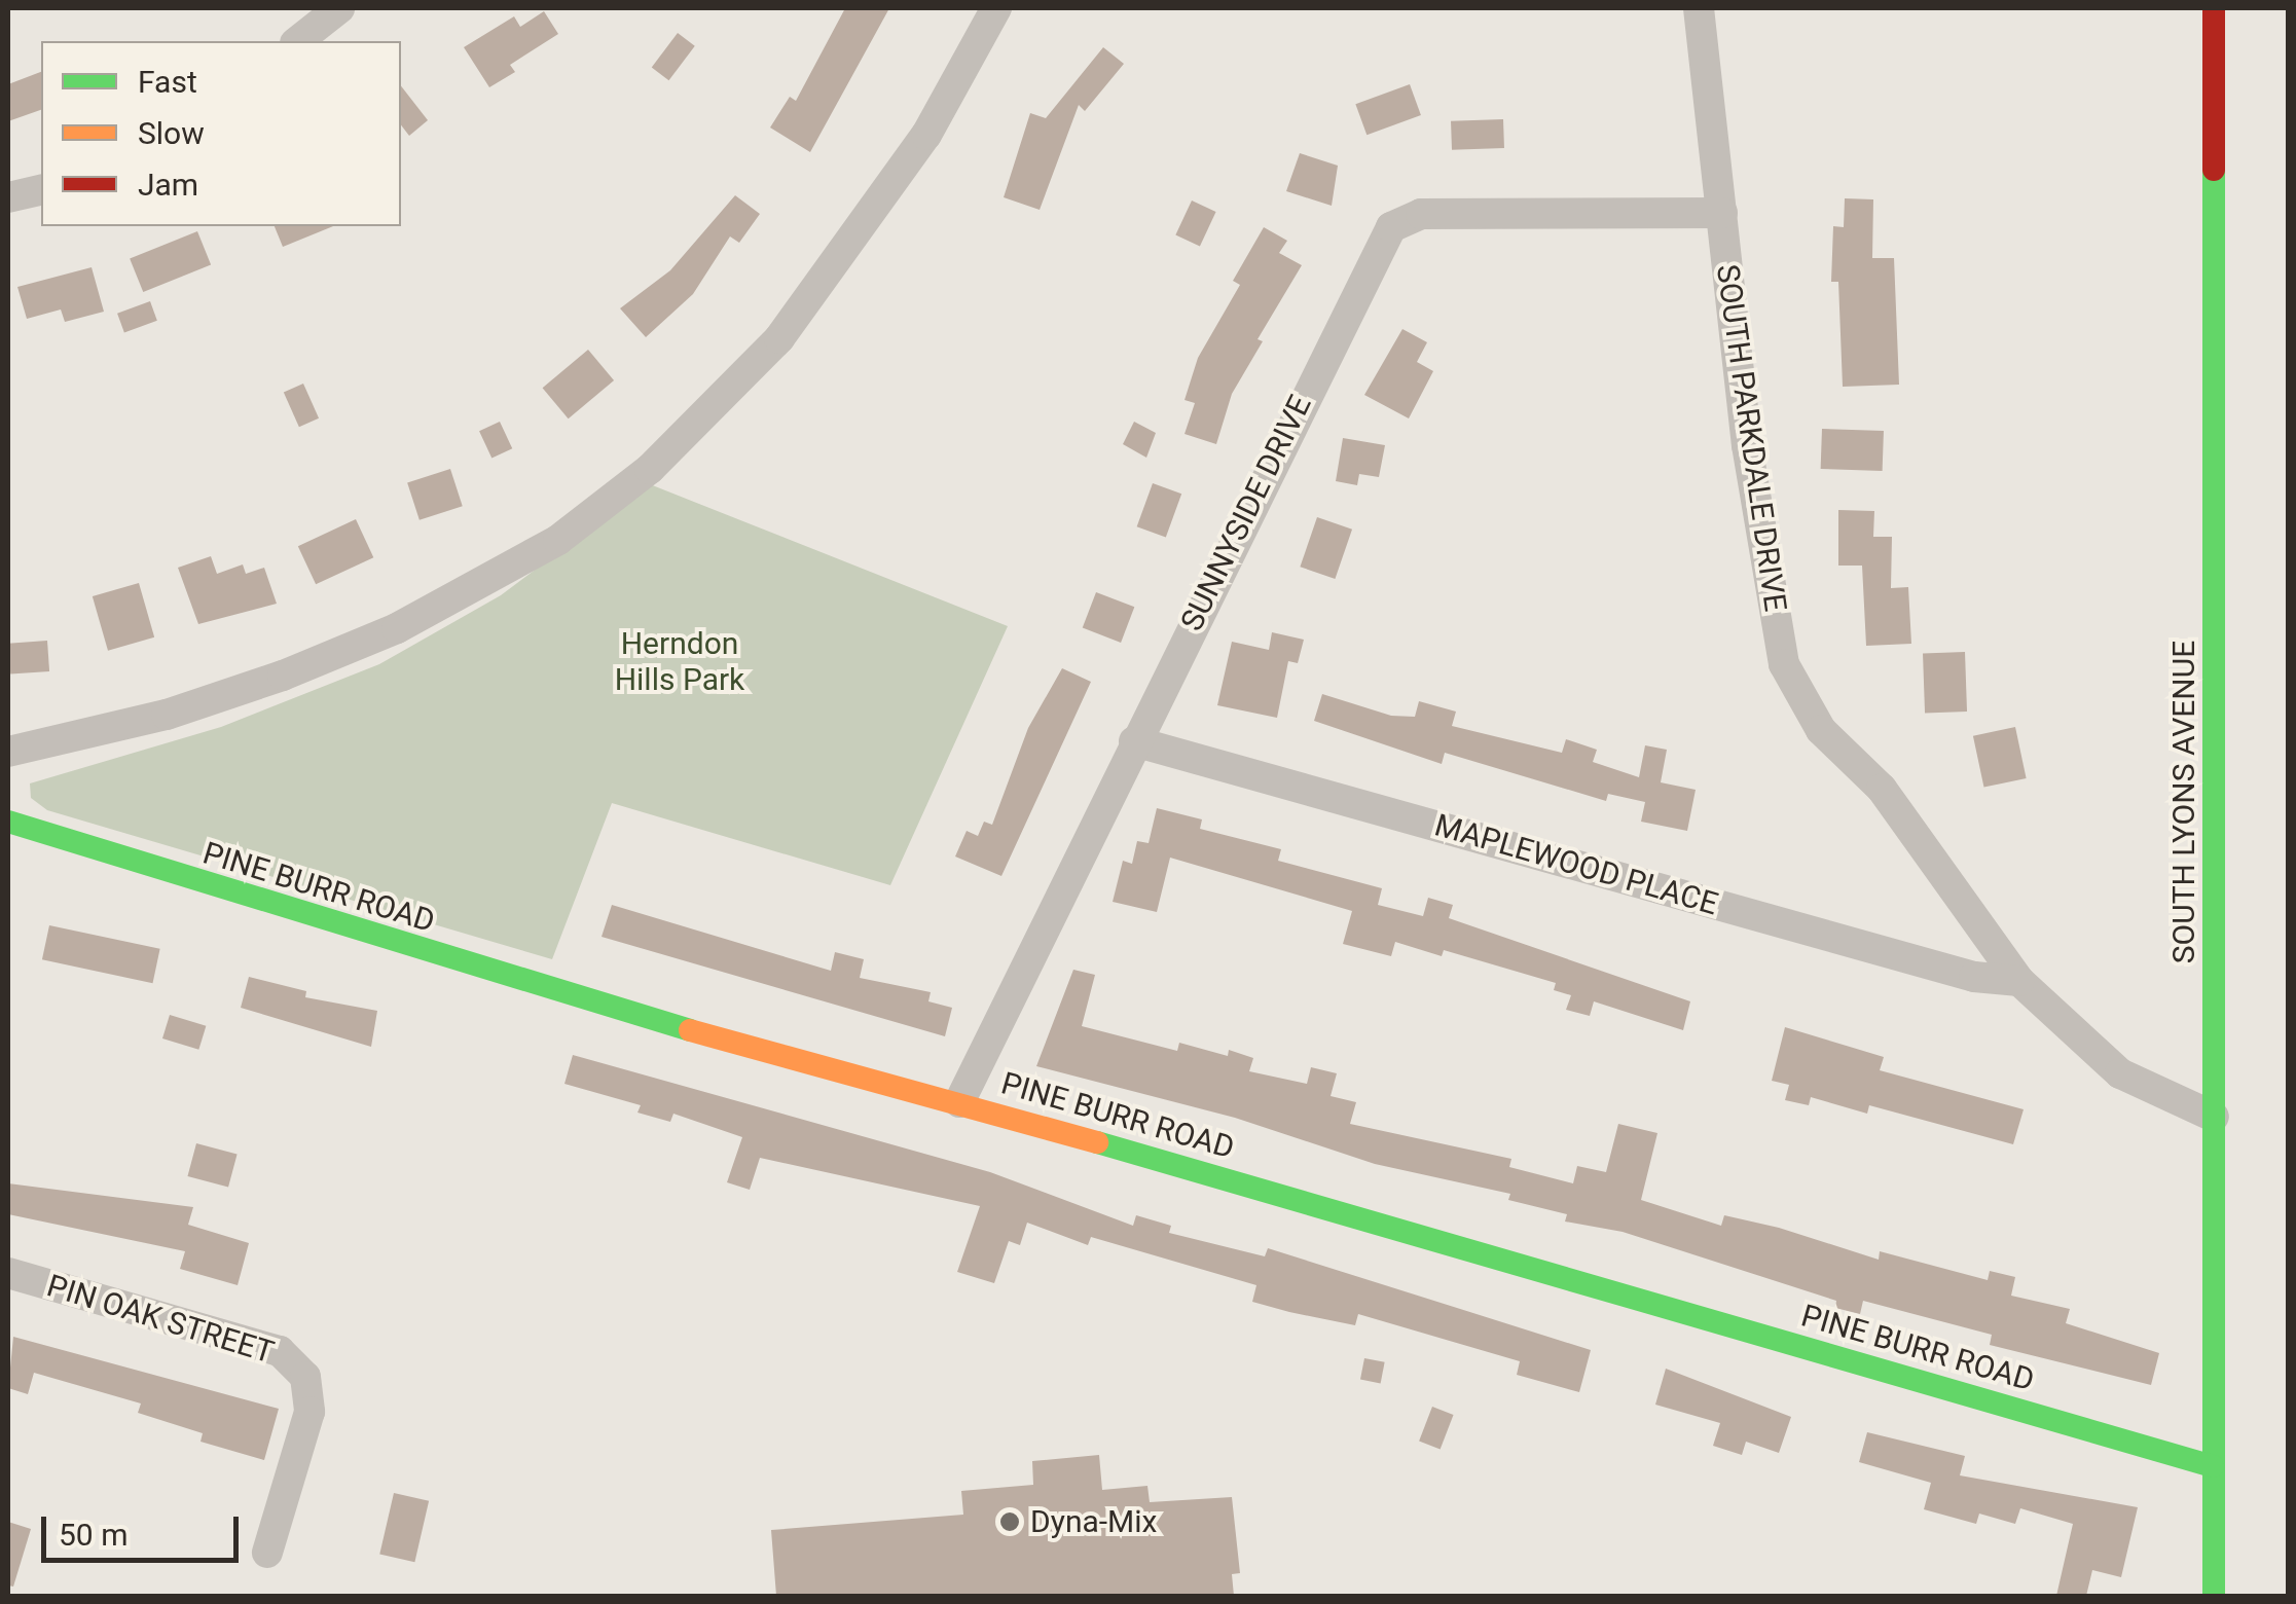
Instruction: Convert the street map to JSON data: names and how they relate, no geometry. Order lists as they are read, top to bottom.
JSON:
{
  "streets": {
    "street": [
      "SOUTH PARKDALE DRIVE",
      "SUNNYSIDE DRIVE",
      "SOUTH LYONS AVENUE",
      "MAPLEWOOD PLACE",
      "PINE BURR ROAD",
      "PIN OAK STREET"
    ]
  },
  "crossings": [
    ["SOUTH PARKDALE DRIVE", "SUNNYSIDE DRIVE"],
    ["SOUTH PARKDALE DRIVE", "SOUTH LYONS AVENUE"],
    ["SOUTH PARKDALE DRIVE", "MAPLEWOOD PLACE"],
    ["SUNNYSIDE DRIVE", "MAPLEWOOD PLACE"],
    ["SUNNYSIDE DRIVE", "PINE BURR ROAD"],
    ["SOUTH LYONS AVENUE", "PINE BURR ROAD"]
  ],
  "parks": ["Herndon Hills Park"],
  "places": ["Dyna-Mix"],
  "legend": ["Fast", "Slow", "Jam"],
  "scale_bar": "50 m"
}
